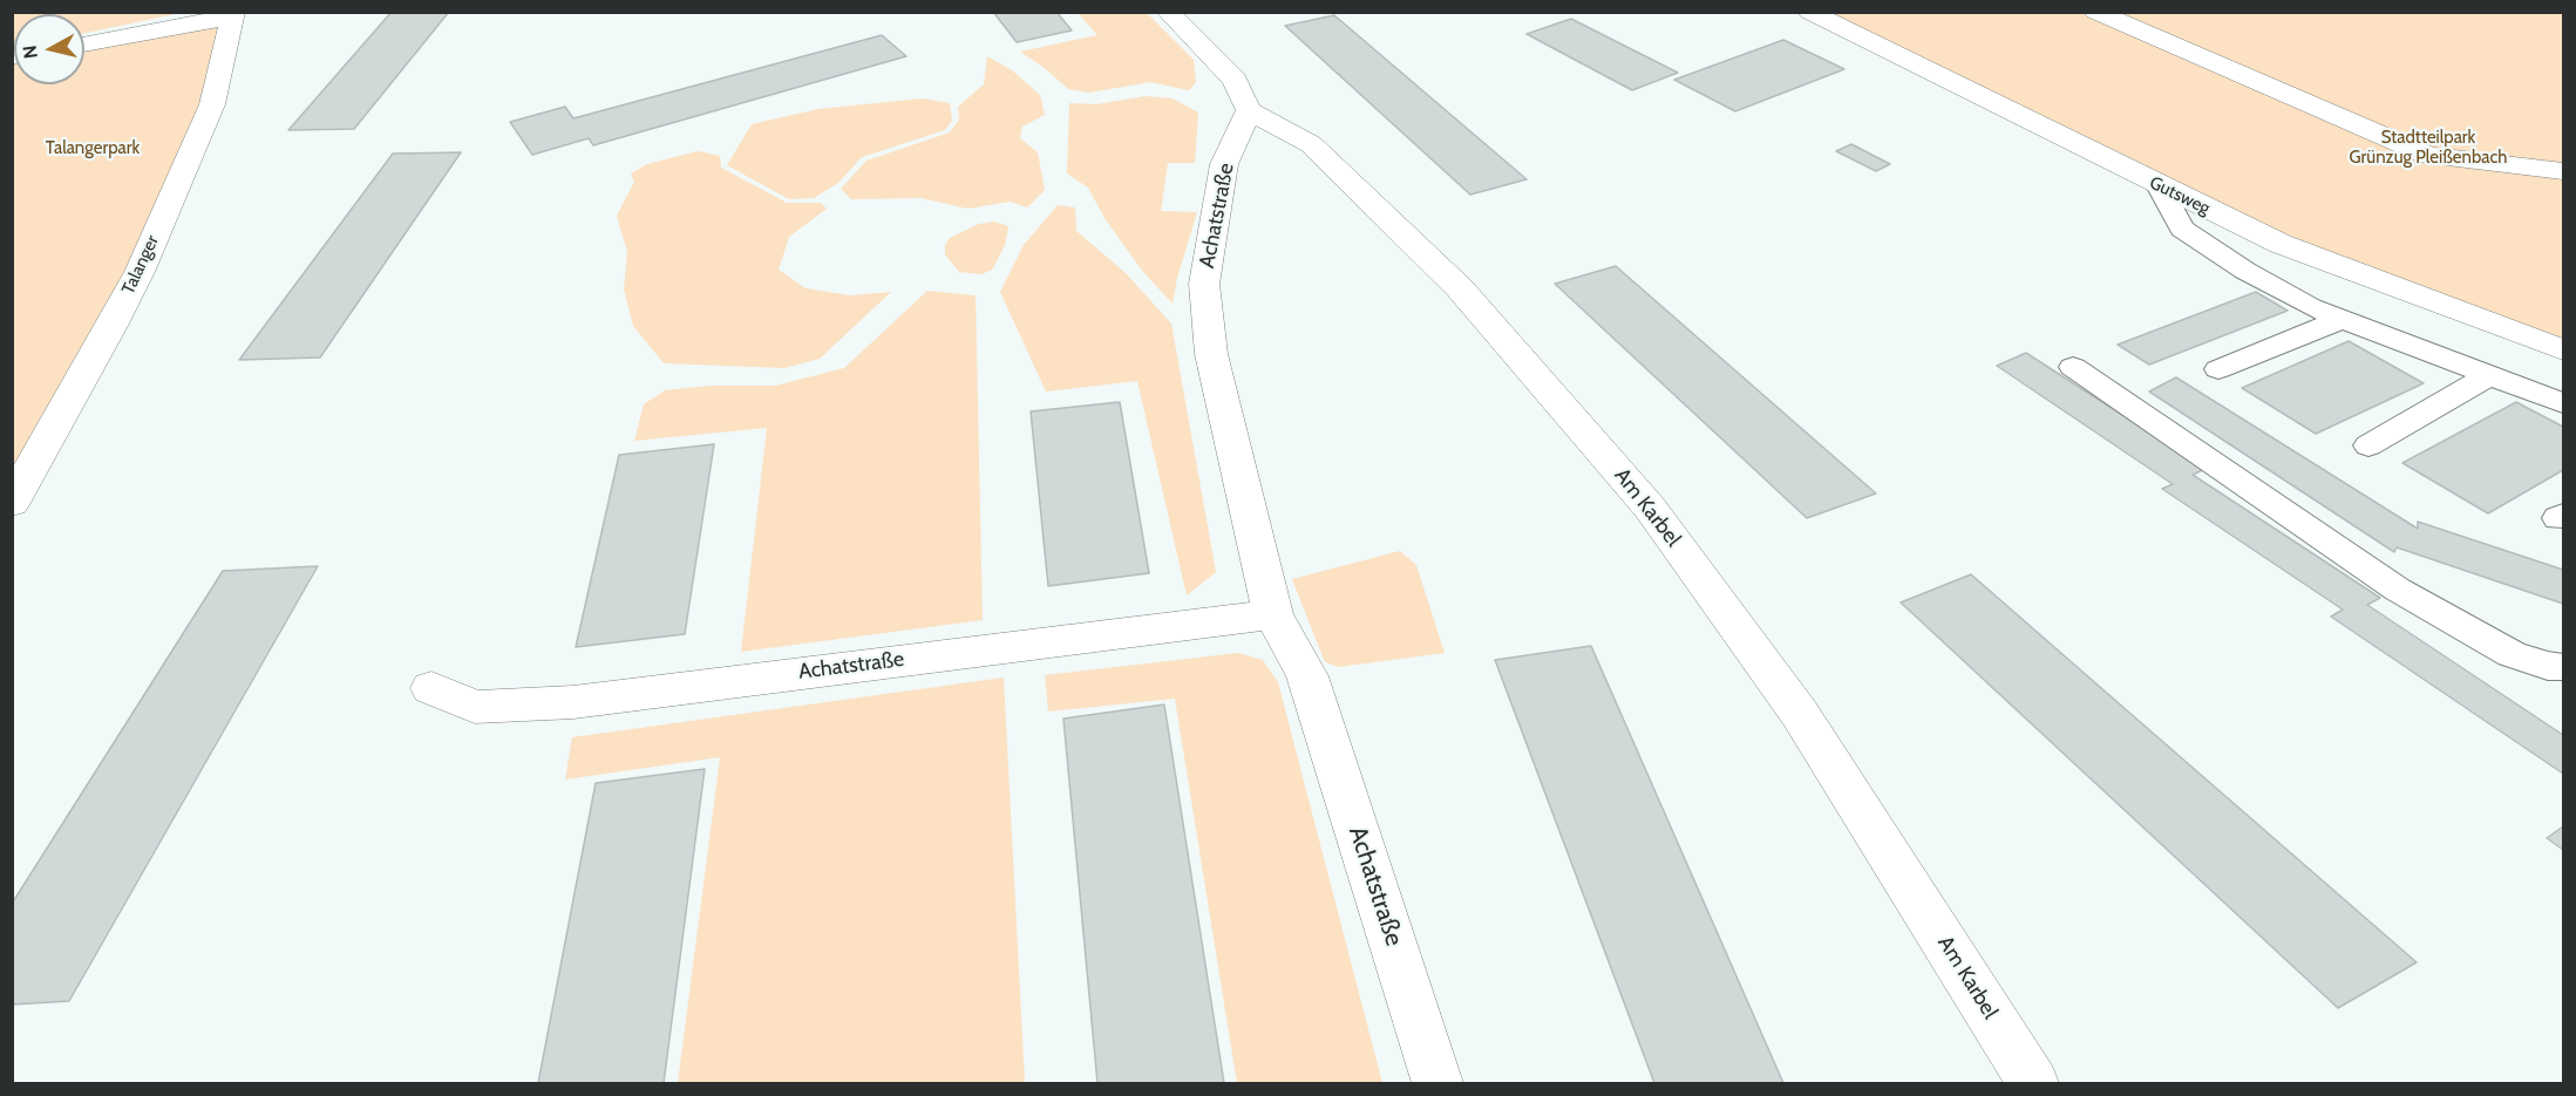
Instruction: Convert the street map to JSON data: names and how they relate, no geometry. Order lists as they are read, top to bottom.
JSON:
{
  "streets": {
    "street": [
      "Gutsweg",
      "Achatstraße",
      "Talanger",
      "Am Karbel"
    ]
  },
  "crossings": [
    ["Achatstraße", "Am Karbel"]
  ],
  "parks": ["Stadtteilpark Grünzug Pleißenbach", "Talangerpark"],
  "north": "left"
}
